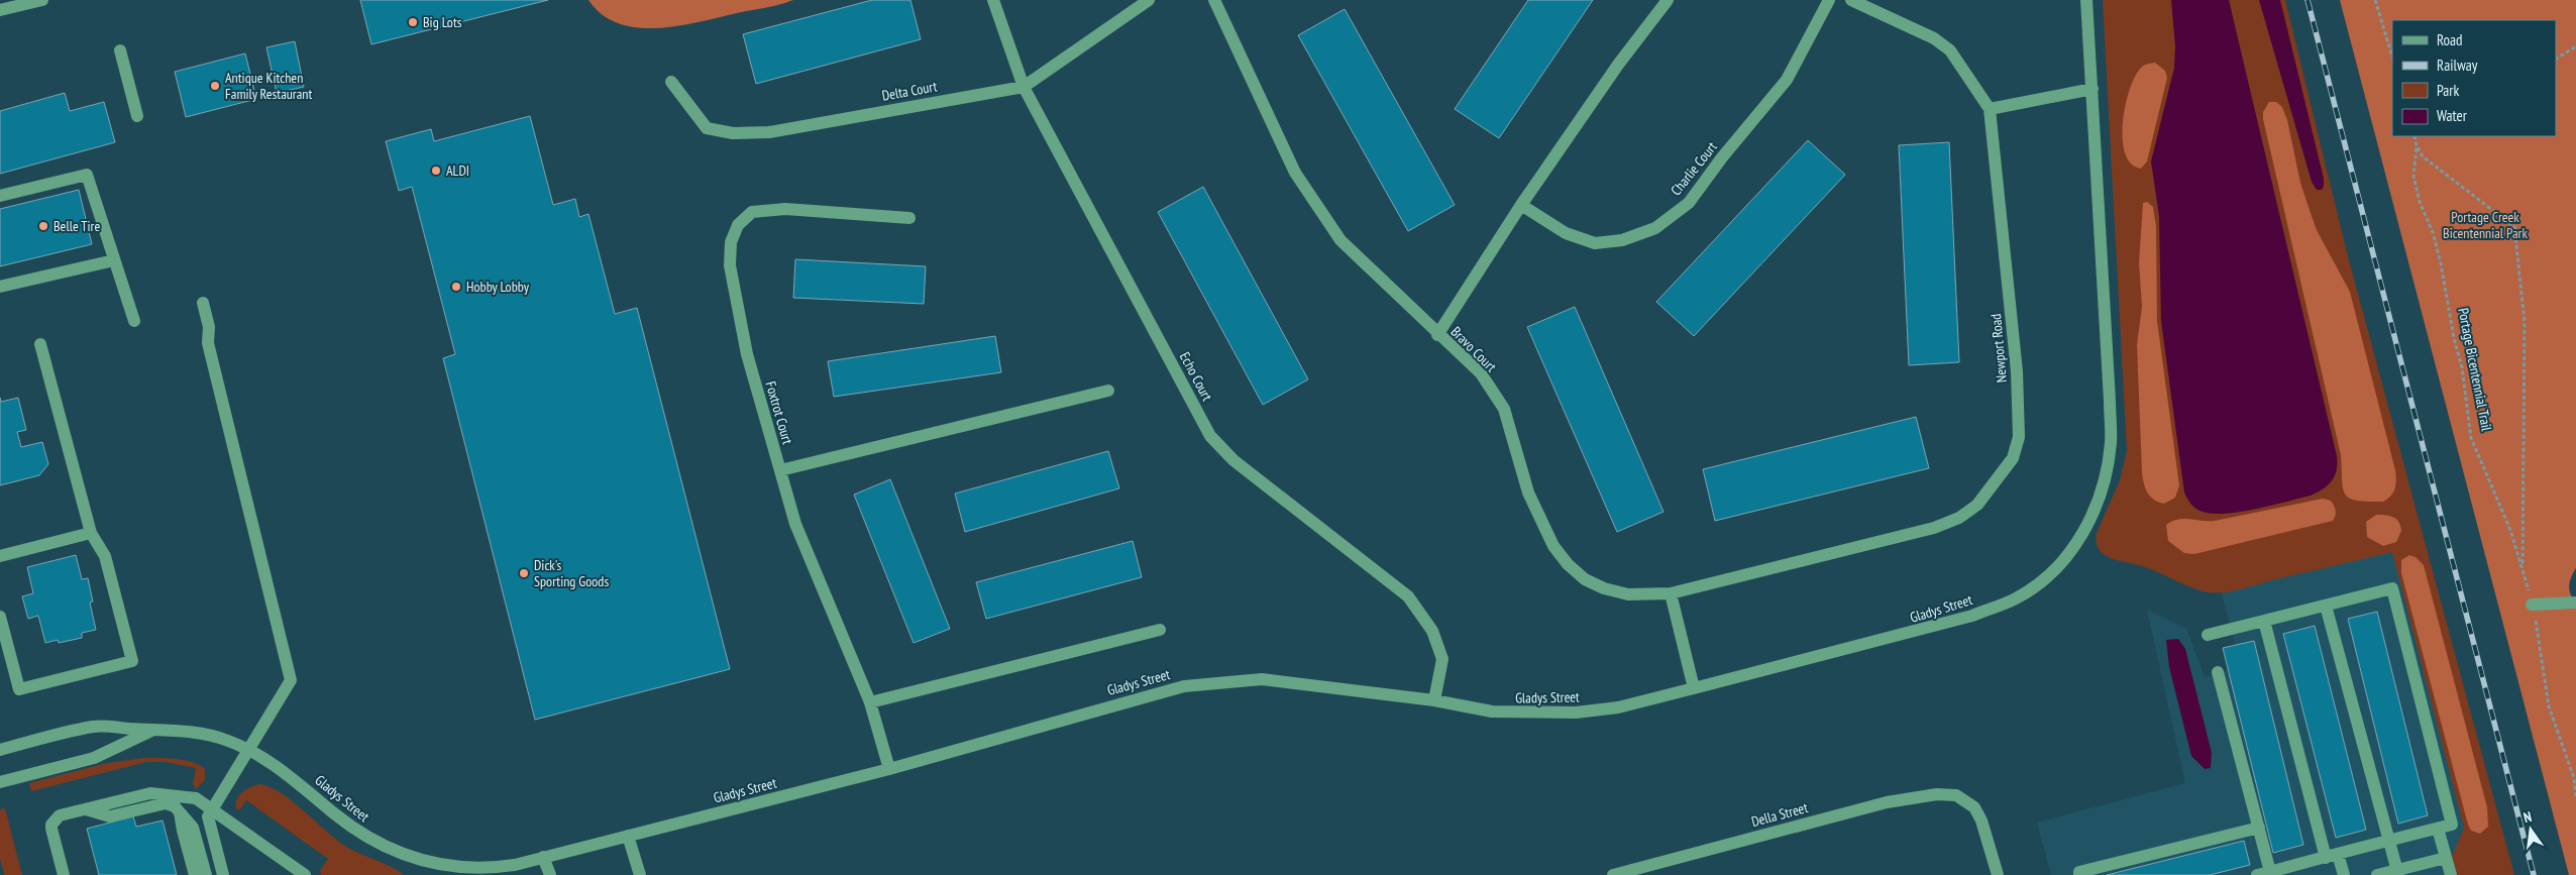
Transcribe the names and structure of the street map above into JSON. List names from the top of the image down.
{
  "streets": {
    "street": [
      "Delta Court",
      "Charlie Court",
      "Newport Road",
      "Bravo Court",
      "Echo Court",
      "Foxtrot Court",
      "Gladys Street",
      "Della Street"
    ],
    "path": ["Portage Bicentennial Trail"]
  },
  "crossings": [
    ["Delta Court", "Echo Court"],
    ["Newport Road", "Bravo Court"],
    ["Echo Court", "Gladys Street"],
    ["Foxtrot Court", "Gladys Street"]
  ],
  "parks": ["Portage Creek Bicentennial Park"],
  "places": [
    "Big Lots",
    "Antique Kitchen Family Restaurant",
    "ALDI",
    "Belle Tire",
    "Hobby Lobby",
    "Dick's Sporting Goods"
  ],
  "legend": [
    "Road",
    "Railway",
    "Park",
    "Water"
  ],
  "north": "top"
}
